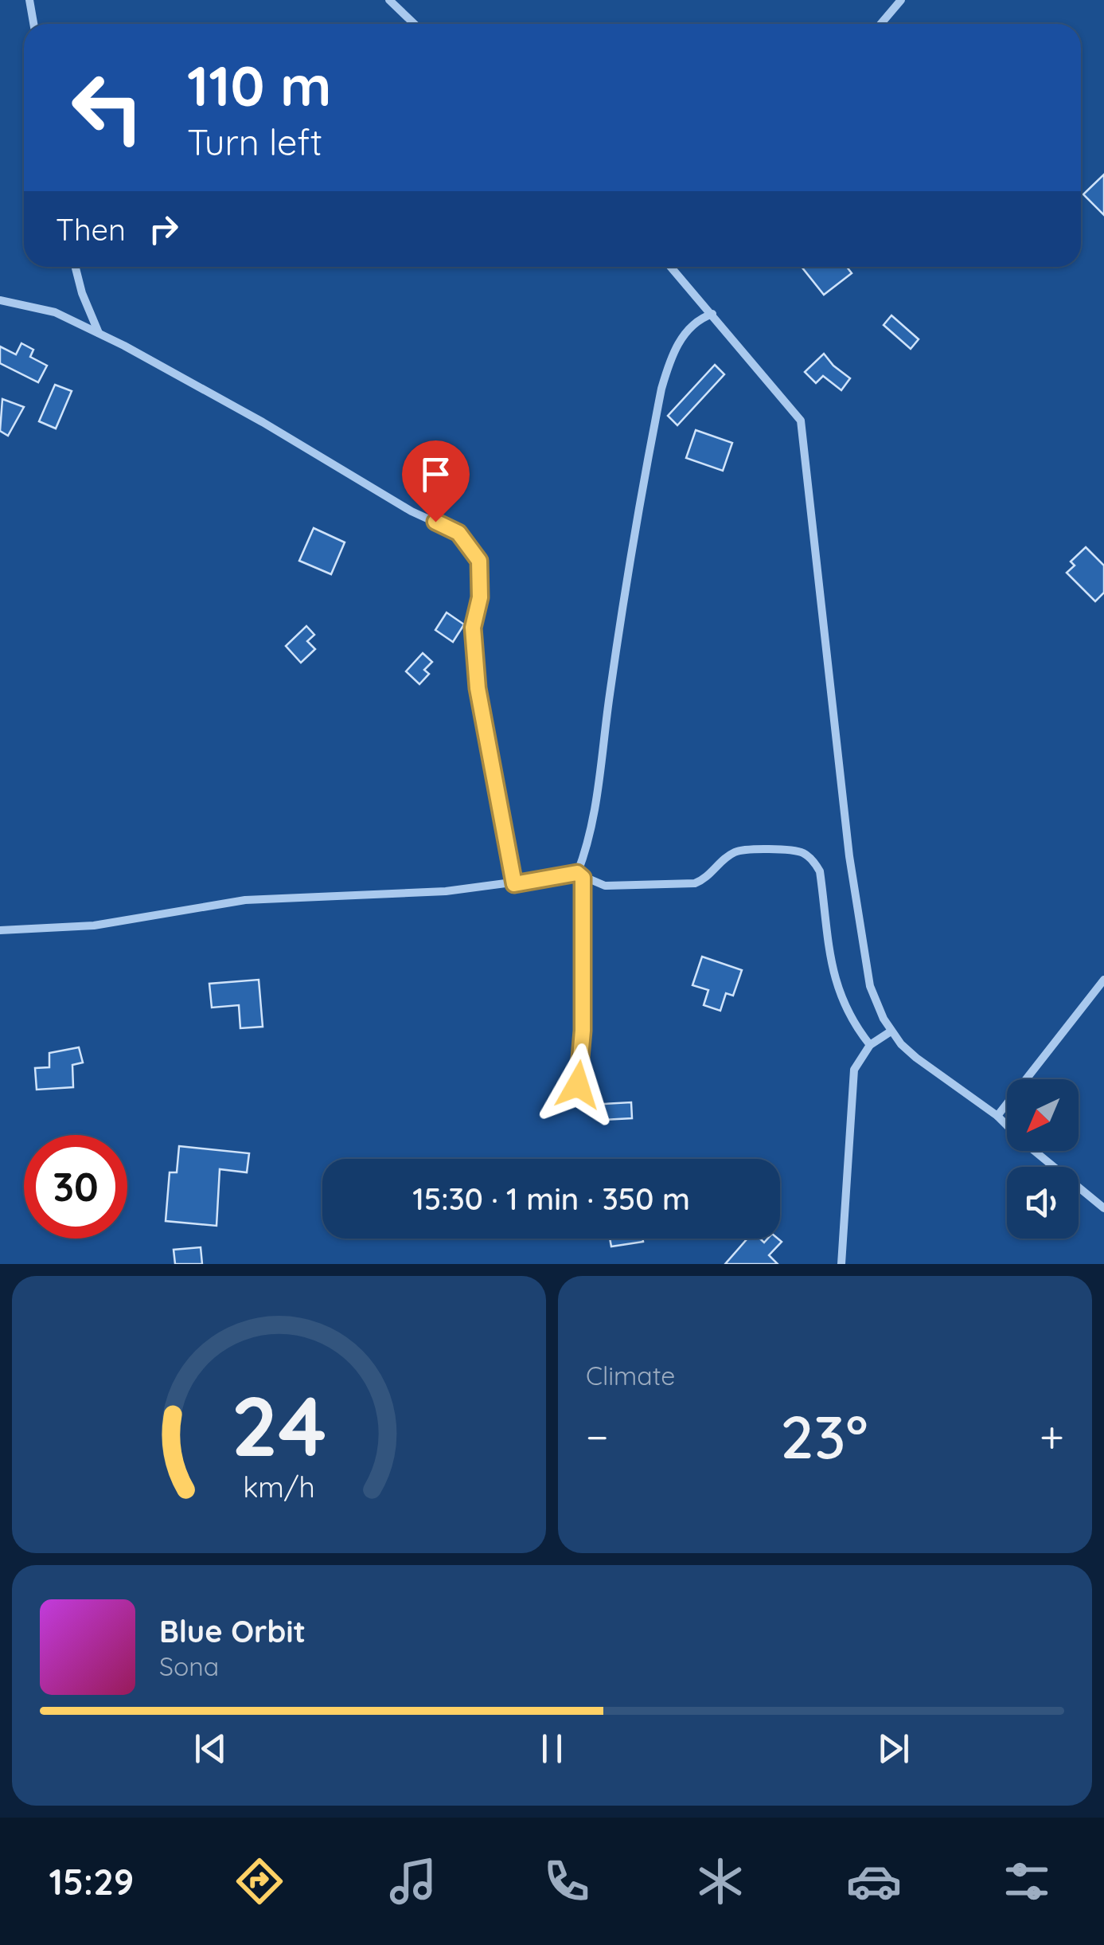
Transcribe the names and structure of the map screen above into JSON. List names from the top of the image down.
{
  "north": "bottom left",
  "page": {
    "turn": ["110 m", "Turn left"],
    "then": "Then",
    "limit": "30",
    "trip": "15:30 · 1 min · 350 m",
    "tile": "Climate",
    "heat": ["−", "23°", "+"],
    "song": ["Blue Orbit", "Sona"],
    "tabs": "15:29",
    "gauge": ["24", "km/h"]
  }
}
